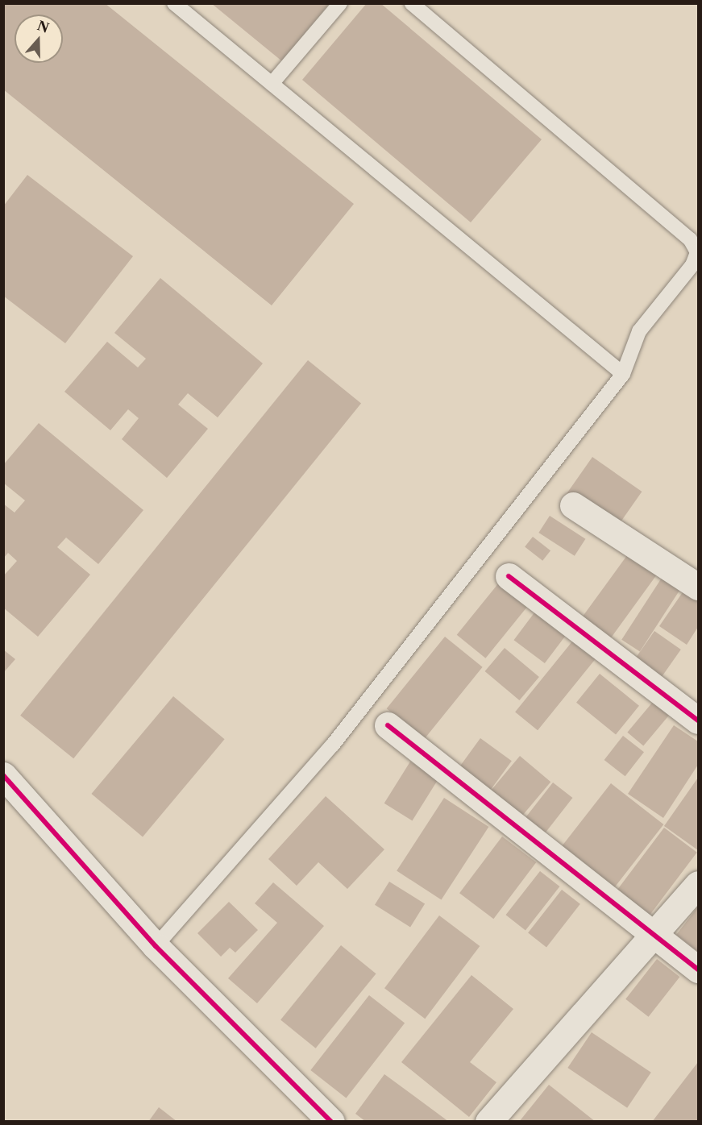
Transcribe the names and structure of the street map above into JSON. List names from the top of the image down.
{
  "north": "top"
}
